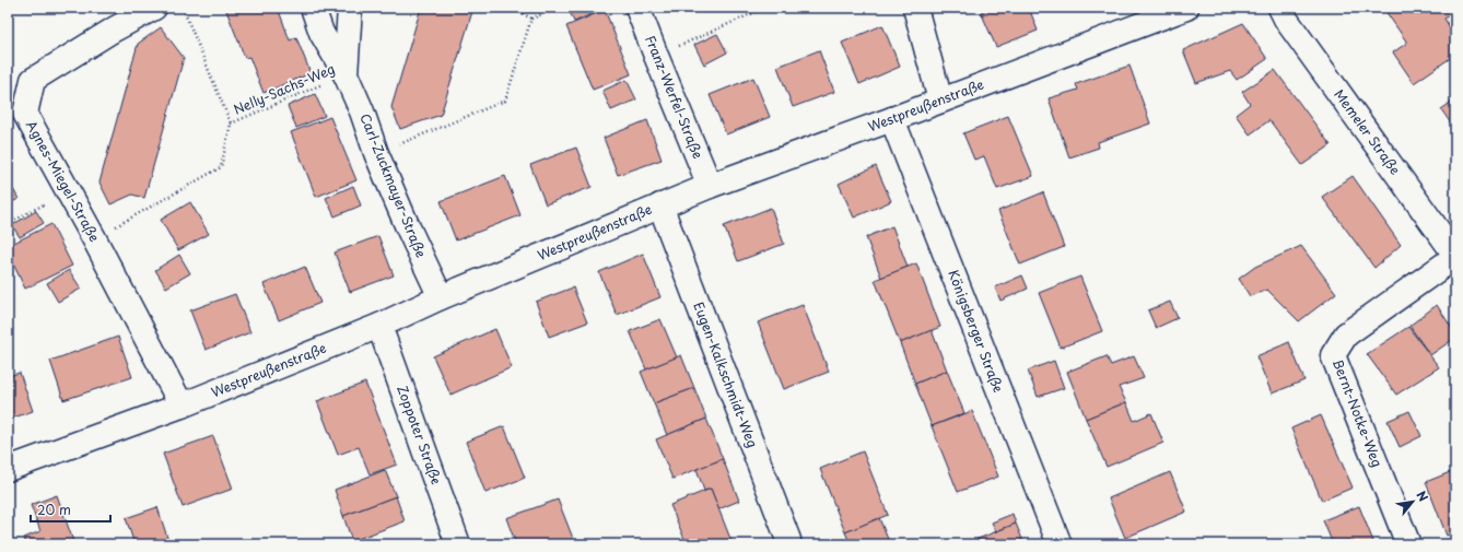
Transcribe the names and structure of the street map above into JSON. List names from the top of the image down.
{
  "streets": {
    "street": [
      "Franz-Werfel-Straße",
      "Westpreußenstraße",
      "Memeler Straße",
      "Agnes-Miegel-Straße",
      "Carl-Zuckmayer-Straße",
      "Königsberger Straße",
      "Eugen-Kalkschmidt-Weg",
      "Bernt-Notke-Weg",
      "Zoppoter Straße"
    ],
    "path": ["Nelly-Sachs-Weg"]
  },
  "crossings": [
    ["Nelly-Sachs-Weg", "Carl-Zuckmayer-Straße"],
    ["Franz-Werfel-Straße", "Westpreußenstraße"],
    ["Westpreußenstraße", "Agnes-Miegel-Straße"],
    ["Westpreußenstraße", "Carl-Zuckmayer-Straße"],
    ["Westpreußenstraße", "Königsberger Straße"],
    ["Westpreußenstraße", "Eugen-Kalkschmidt-Weg"],
    ["Westpreußenstraße", "Zoppoter Straße"],
    ["Memeler Straße", "Bernt-Notke-Weg"]
  ],
  "scale_bar": "20 m",
  "north": "top right"
}
